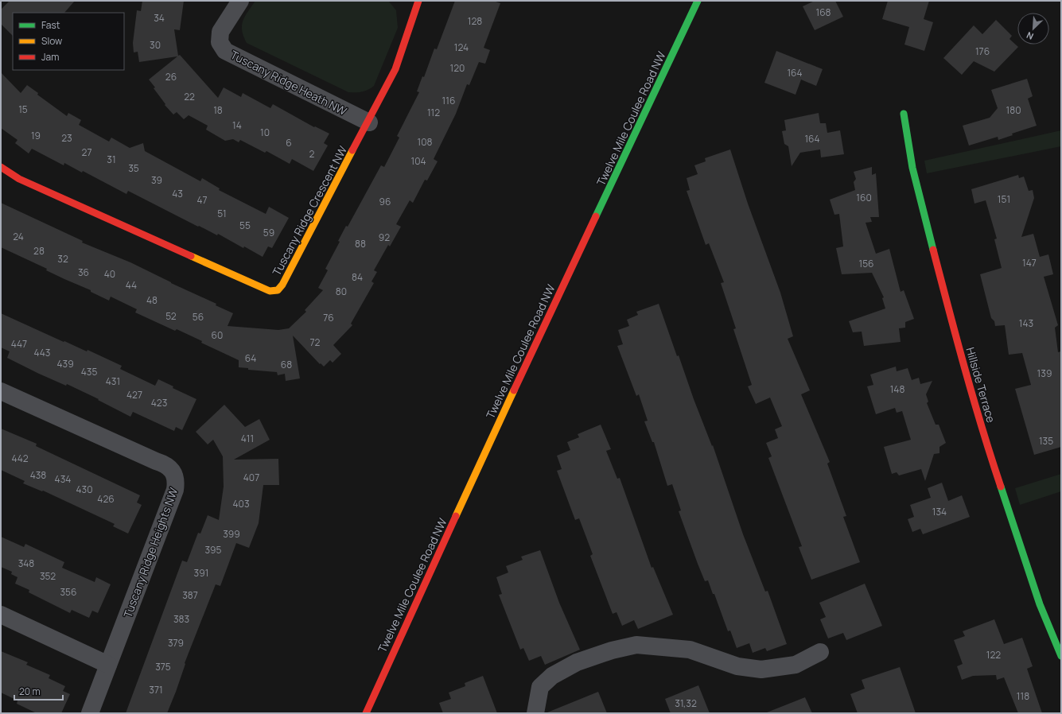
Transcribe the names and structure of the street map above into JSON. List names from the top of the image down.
{
  "streets": {
    "street": [
      "Tuscany Ridge Heath NW",
      "Twelve Mile Coulee Road NW",
      "Tuscany Ridge Crescent NW",
      "Hillside Terrace",
      "Tuscany Ridge Heights NW"
    ]
  },
  "crossings": [
    ["Tuscany Ridge Heath NW", "Tuscany Ridge Crescent NW"]
  ],
  "house_numbers": [
    "168",
    "34",
    "128",
    "30",
    "124",
    "176",
    "120",
    "164",
    "26",
    "22",
    "116",
    "15",
    "18",
    "180",
    "112",
    "14",
    "10",
    "19",
    "23",
    "164",
    "108",
    "6",
    "27",
    "2",
    "31",
    "104",
    "35",
    "39",
    "43",
    "160",
    "151",
    "47",
    "96",
    "51",
    "55",
    "59",
    "24",
    "92",
    "88",
    "28",
    "32",
    "147",
    "156",
    "36",
    "40",
    "84",
    "44",
    "80",
    "48",
    "52",
    "56",
    "76",
    "143",
    "60",
    "72",
    "447",
    "443",
    "64",
    "439",
    "68",
    "435",
    "139",
    "431",
    "148",
    "427",
    "423",
    "411",
    "135",
    "442",
    "438",
    "407",
    "434",
    "430",
    "426",
    "403",
    "134",
    "399",
    "395",
    "348",
    "391",
    "352",
    "356",
    "387",
    "383",
    "379",
    "122",
    "375",
    "371",
    "118",
    "31,32"
  ],
  "legend": ["Fast", "Slow", "Jam"],
  "scale_bar": "20 m",
  "north": "bottom left"
}
